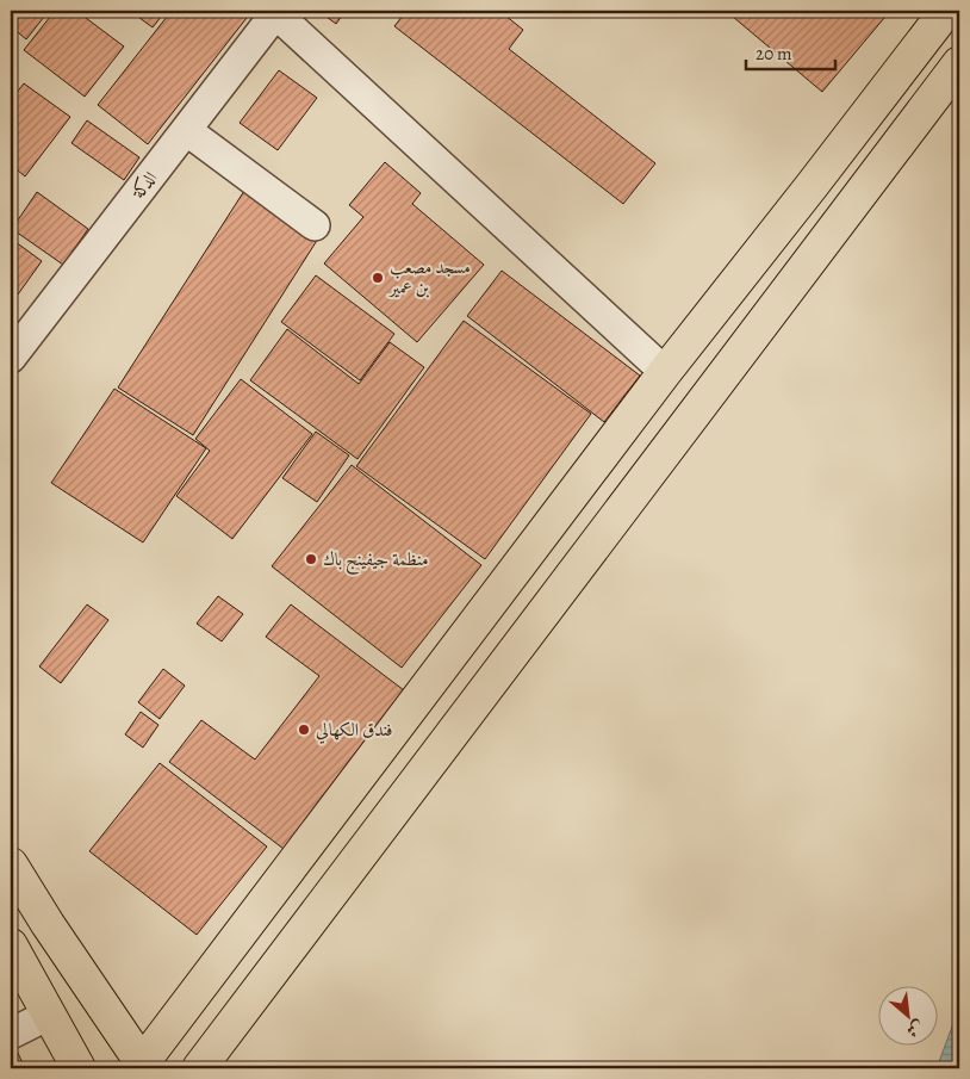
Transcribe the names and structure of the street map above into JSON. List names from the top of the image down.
{
  "streets": {
    "street": ["الدكة"]
  },
  "places": ["مسجد مصعب بن عمير", "منظمة جيفينج باك", "فندق الكهالي"],
  "scale_bar": "20 m",
  "north": "bottom right"
}
